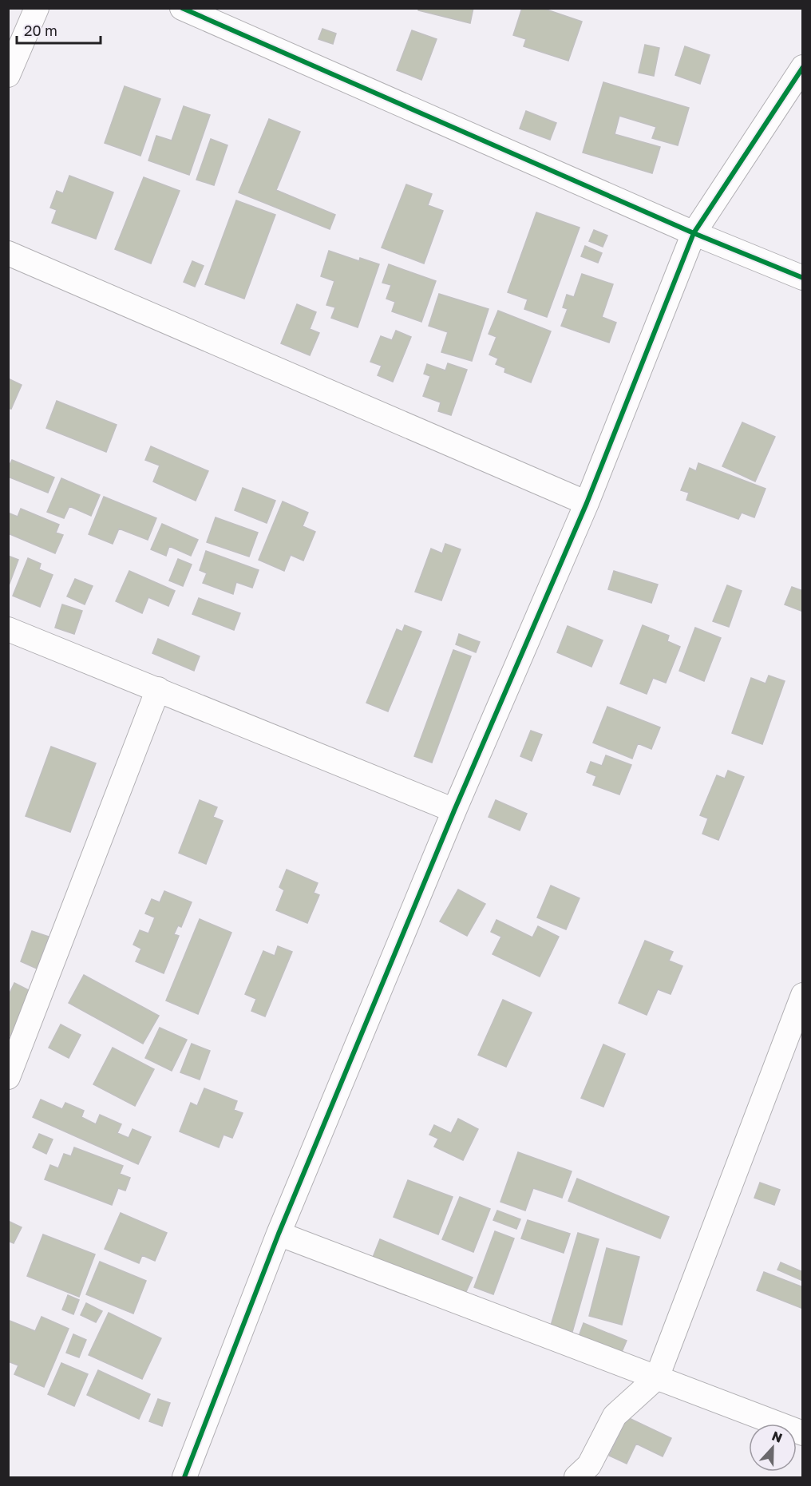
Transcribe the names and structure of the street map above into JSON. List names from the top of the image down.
{
  "scale_bar": "20 m",
  "north": "top"
}
